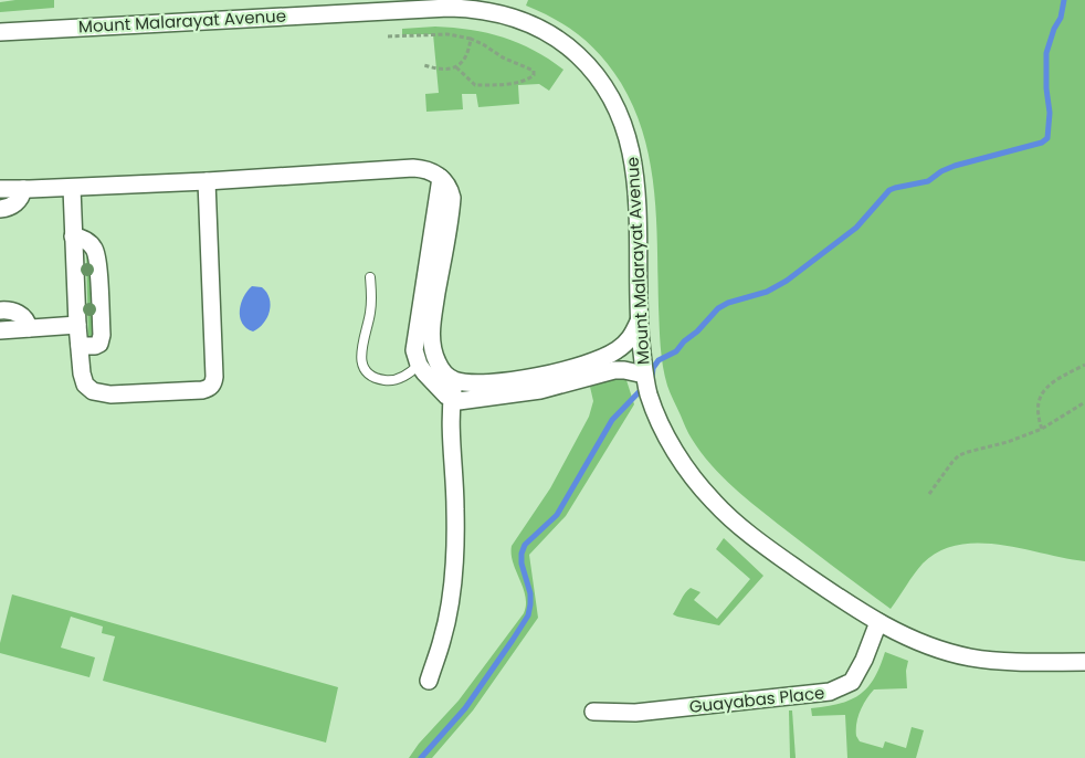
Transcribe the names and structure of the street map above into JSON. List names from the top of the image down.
{
  "streets": {
    "street": ["Mount Malarayat Avenue", "Guayabas Place"]
  },
  "crossings": [
    ["Mount Malarayat Avenue", "Guayabas Place"]
  ]
}
